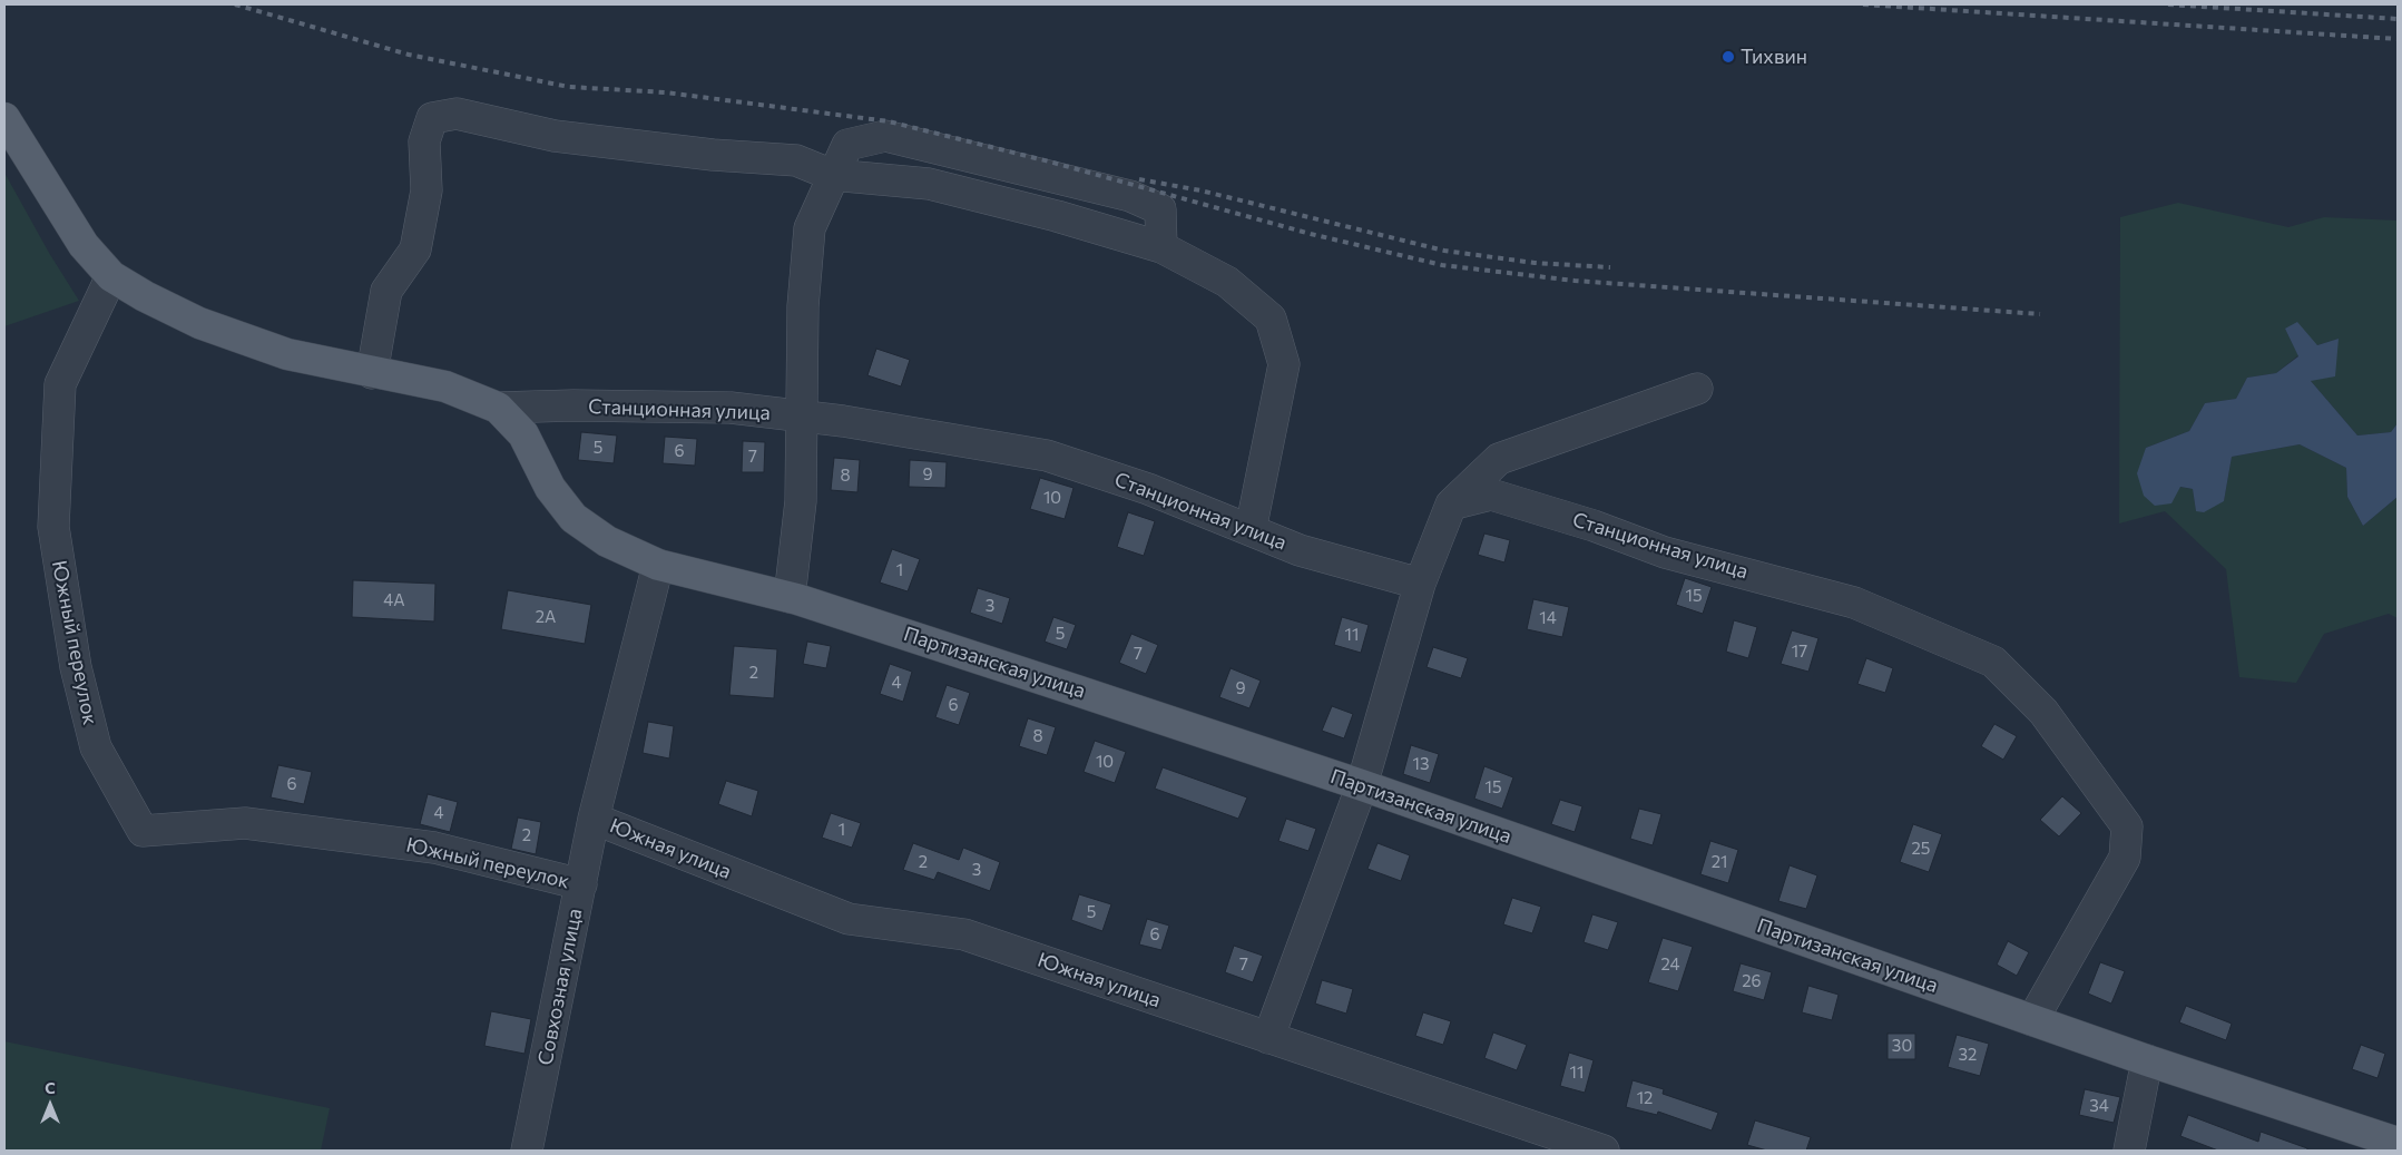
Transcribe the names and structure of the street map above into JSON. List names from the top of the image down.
{
  "streets": {
    "main road": ["Станционная улица", "Партизанская улица"],
    "street": ["Южный переулок", "Южная улица", "Совхозная улица"]
  },
  "crossings": [
    ["Станционная улица", "Южный переулок"],
    ["Станционная улица", "Партизанская улица"],
    ["Южный переулок", "Совхозная улица"],
    ["Партизанская улица", "Совхозная улица"],
    ["Южная улица", "Совхозная улица"]
  ],
  "places": ["Тихвин"],
  "house_numbers": [
    "5",
    "6",
    "7",
    "9",
    "8",
    "10",
    "1",
    "15",
    "4А",
    "3",
    "2А",
    "14",
    "5",
    "11",
    "17",
    "7",
    "2",
    "4",
    "9",
    "6",
    "8",
    "10",
    "13",
    "6",
    "15",
    "4",
    "1",
    "2",
    "25",
    "2",
    "21",
    "3",
    "5",
    "6",
    "7",
    "24",
    "26",
    "30",
    "32",
    "11",
    "12",
    "34"
  ],
  "north": "top"
}
